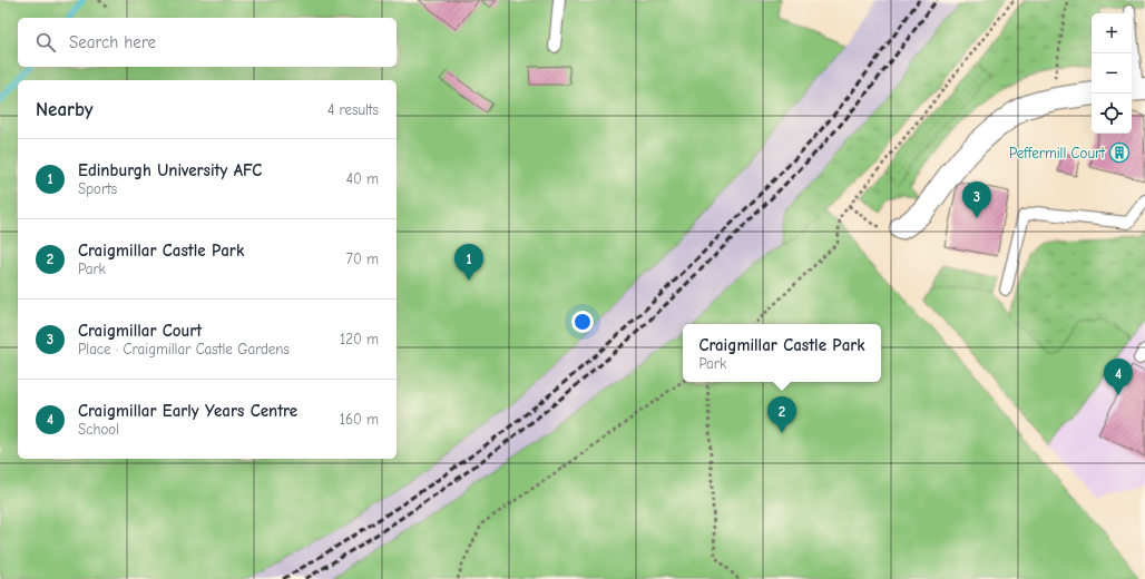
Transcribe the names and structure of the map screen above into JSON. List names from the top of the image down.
{
  "places": {
    "building": ["Peffermill Court"]
  },
  "page": {
    "map_buttons": ["+", "−"],
    "search": "Search here",
    "heading": ["Nearby", "4 results"],
    "list": [
      {
        "mark": "1",
        "name": "Edinburgh University AFC",
        "note": "Sports",
        "value": "40 m"
      },
      {
        "mark": "2",
        "name": "Craigmillar Castle Park",
        "note": "Park",
        "value": "70 m"
      },
      {
        "mark": "3",
        "name": "Craigmillar Court",
        "note": "Place · Craigmillar Castle Gardens",
        "value": "120 m"
      },
      {
        "mark": "4",
        "name": "Craigmillar Early Years Centre",
        "note": "School",
        "value": "160 m"
      }
    ],
    "pins": [
      "3",
      "1",
      "4",
      "2"
    ],
    "popup": ["Craigmillar Castle Park", "Park"]
  }
}
